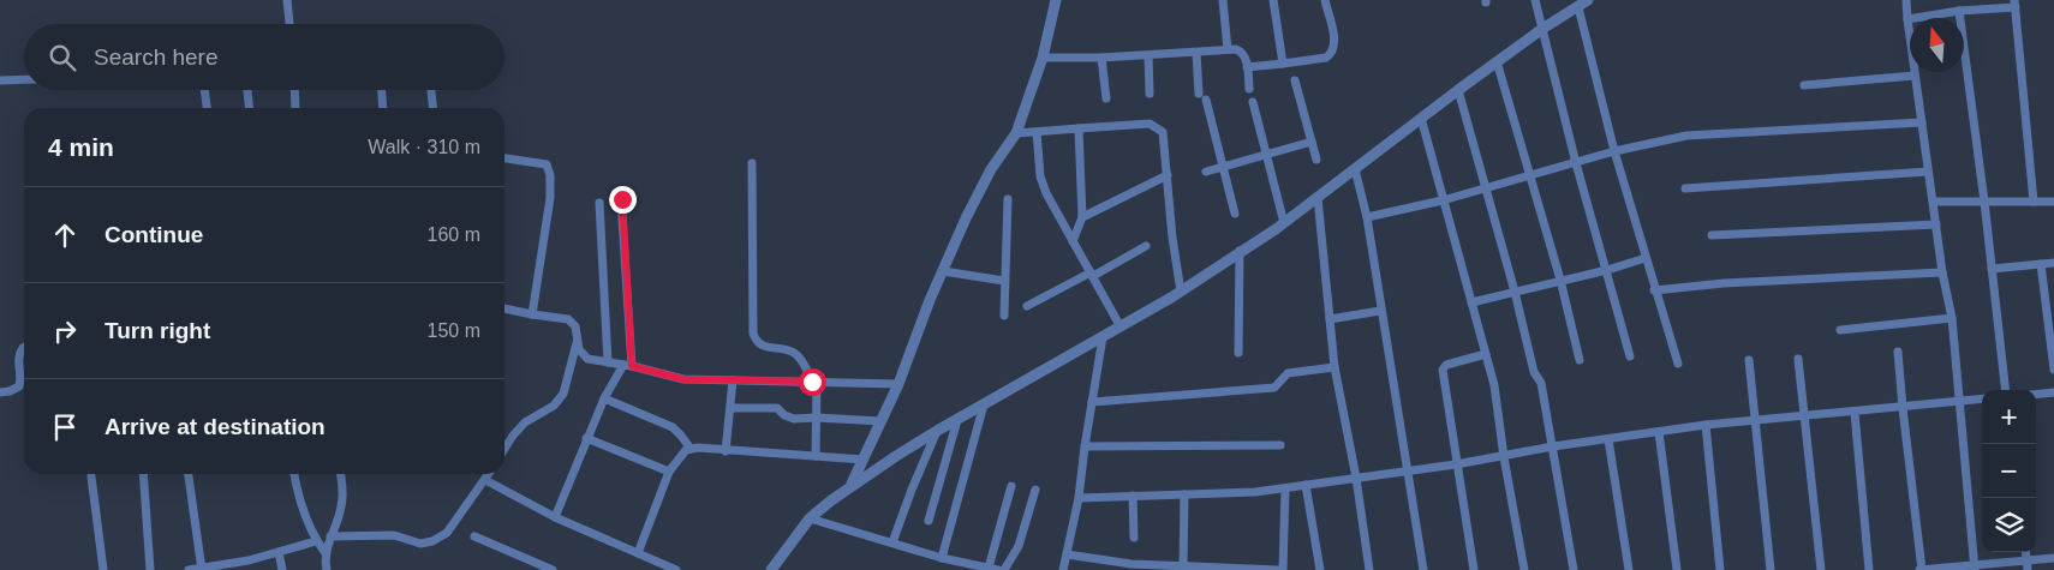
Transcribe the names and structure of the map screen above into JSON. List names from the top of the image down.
{
  "north": "top",
  "page": {
    "search": "Search here",
    "heading": ["4 min", "Walk · 310 m"],
    "list": [
      ["Continue", "160 m"],
      ["Turn right", "150 m"],
      "Arrive at destination"
    ],
    "map_buttons": ["+", "−"]
  }
}
